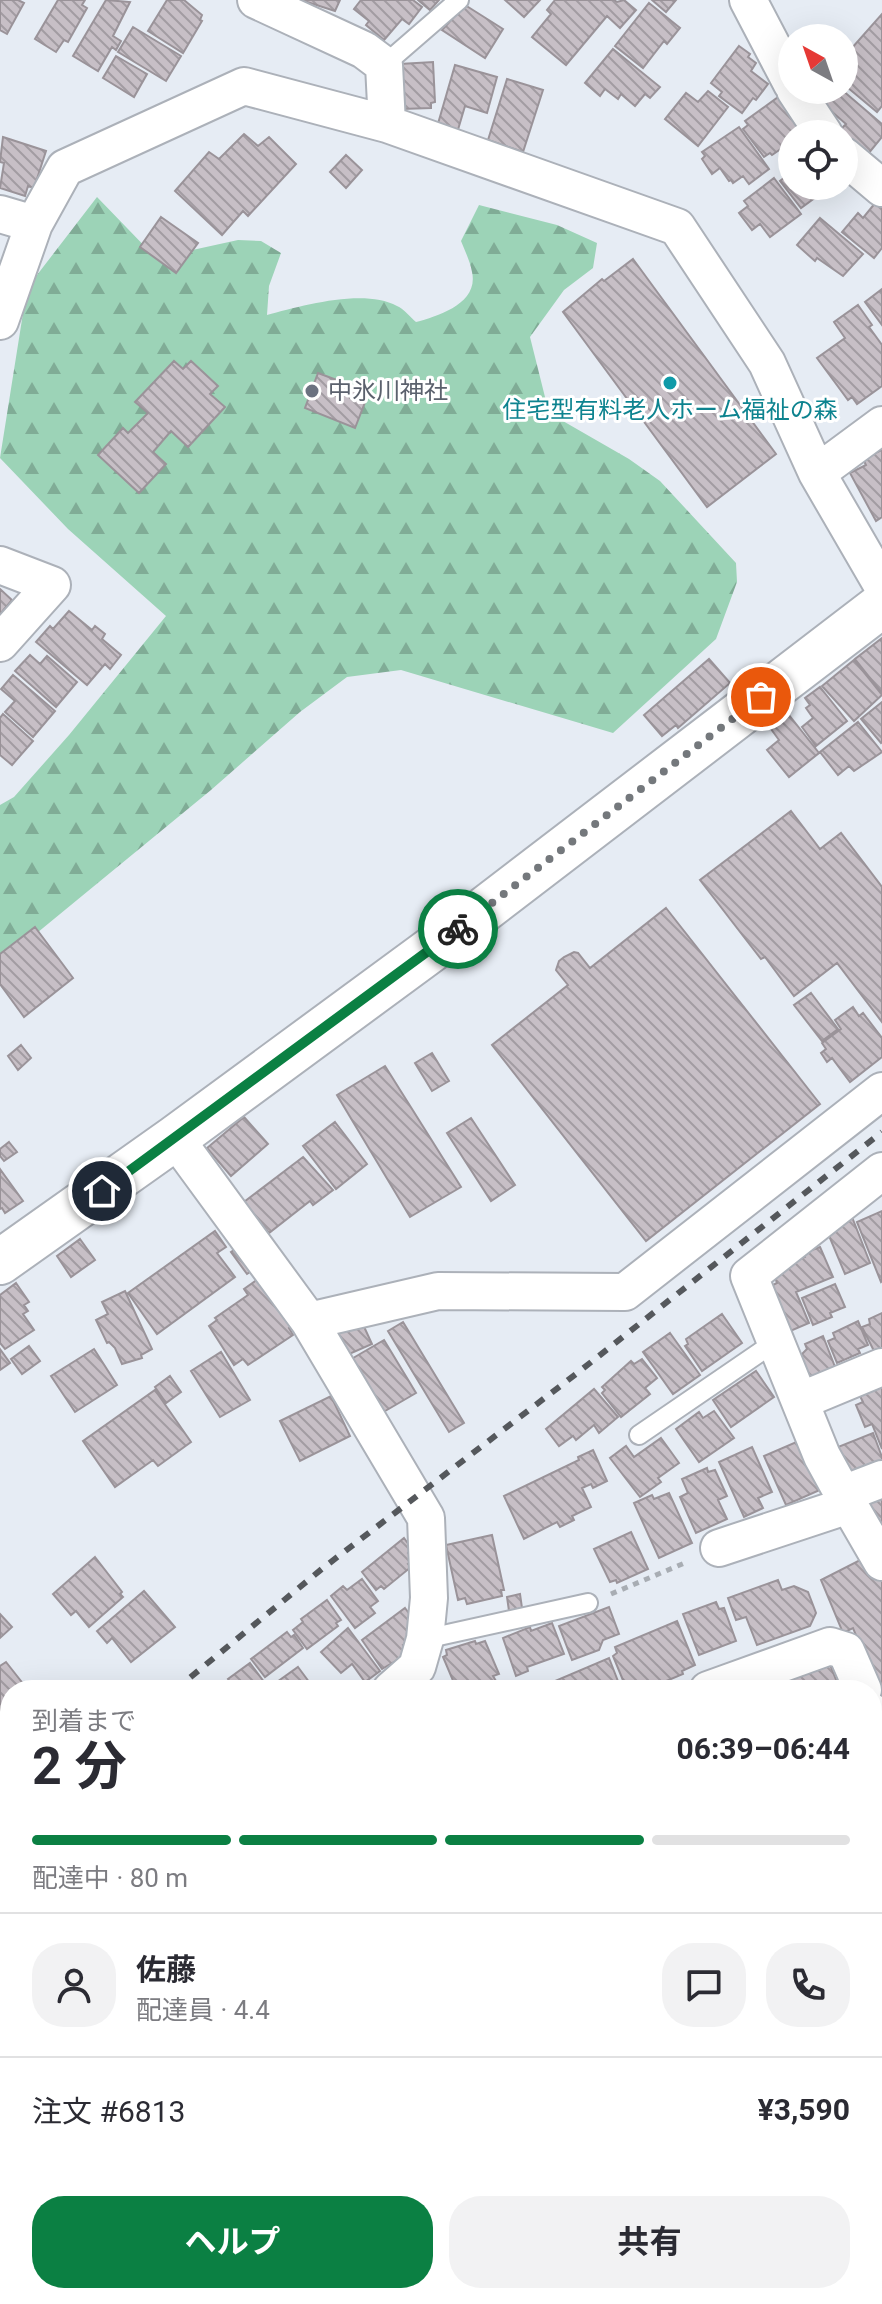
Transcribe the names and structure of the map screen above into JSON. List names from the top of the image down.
{
  "places": ["住宅型有料老人ホーム福祉の森", "中氷川神社"],
  "north": "top left",
  "page": {
    "heading": ["2 分", "到着まで", "06:39–06:44"],
    "panel": [
      "佐藤",
      "配達員 · 4.4",
      "注文 #6813",
      "¥3,590"
    ],
    "bar": "配達中 · 80 m",
    "buttons": ["ヘルプ", "共有"]
  }
}
